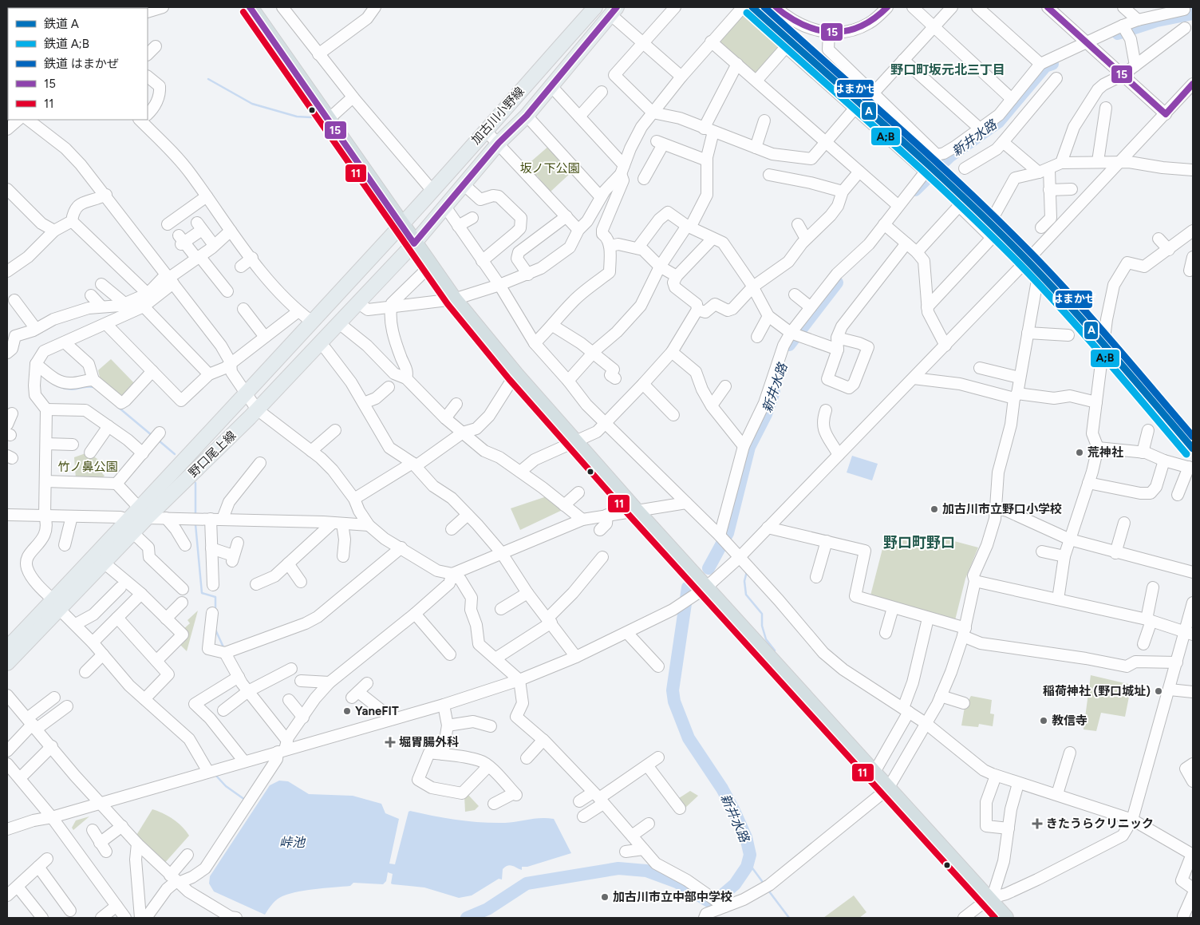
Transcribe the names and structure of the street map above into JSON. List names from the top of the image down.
{
  "streets": {
    "main road": ["加古川小野線", "野口尾上線"]
  },
  "crossings": [
    ["加古川小野線", "野口尾上線"]
  ],
  "districts": ["野口町坂元北三丁目", "野口町野口"],
  "water": ["新井水路", "峠池"],
  "parks": ["坂ノ下公園", "竹ノ鼻公園"],
  "places": {
    "other": [
      "荒神社",
      "加古川市立野口小学校",
      "稲荷神社 (野口城址)",
      "YaneFIT",
      "教信寺",
      "加古川市立中部中学校"
    ],
    "health": ["堀胃腸外科", "きたうらクリニック"]
  },
  "lines": [
    "rail line A",
    "rail line はまかぜ",
    "transit line 15",
    "transit line 11",
    "rail line A;B"
  ],
  "legend": [
    "鉄道 A",
    "鉄道 A;B",
    "鉄道 はまかぜ",
    "15",
    "11"
  ]
}
